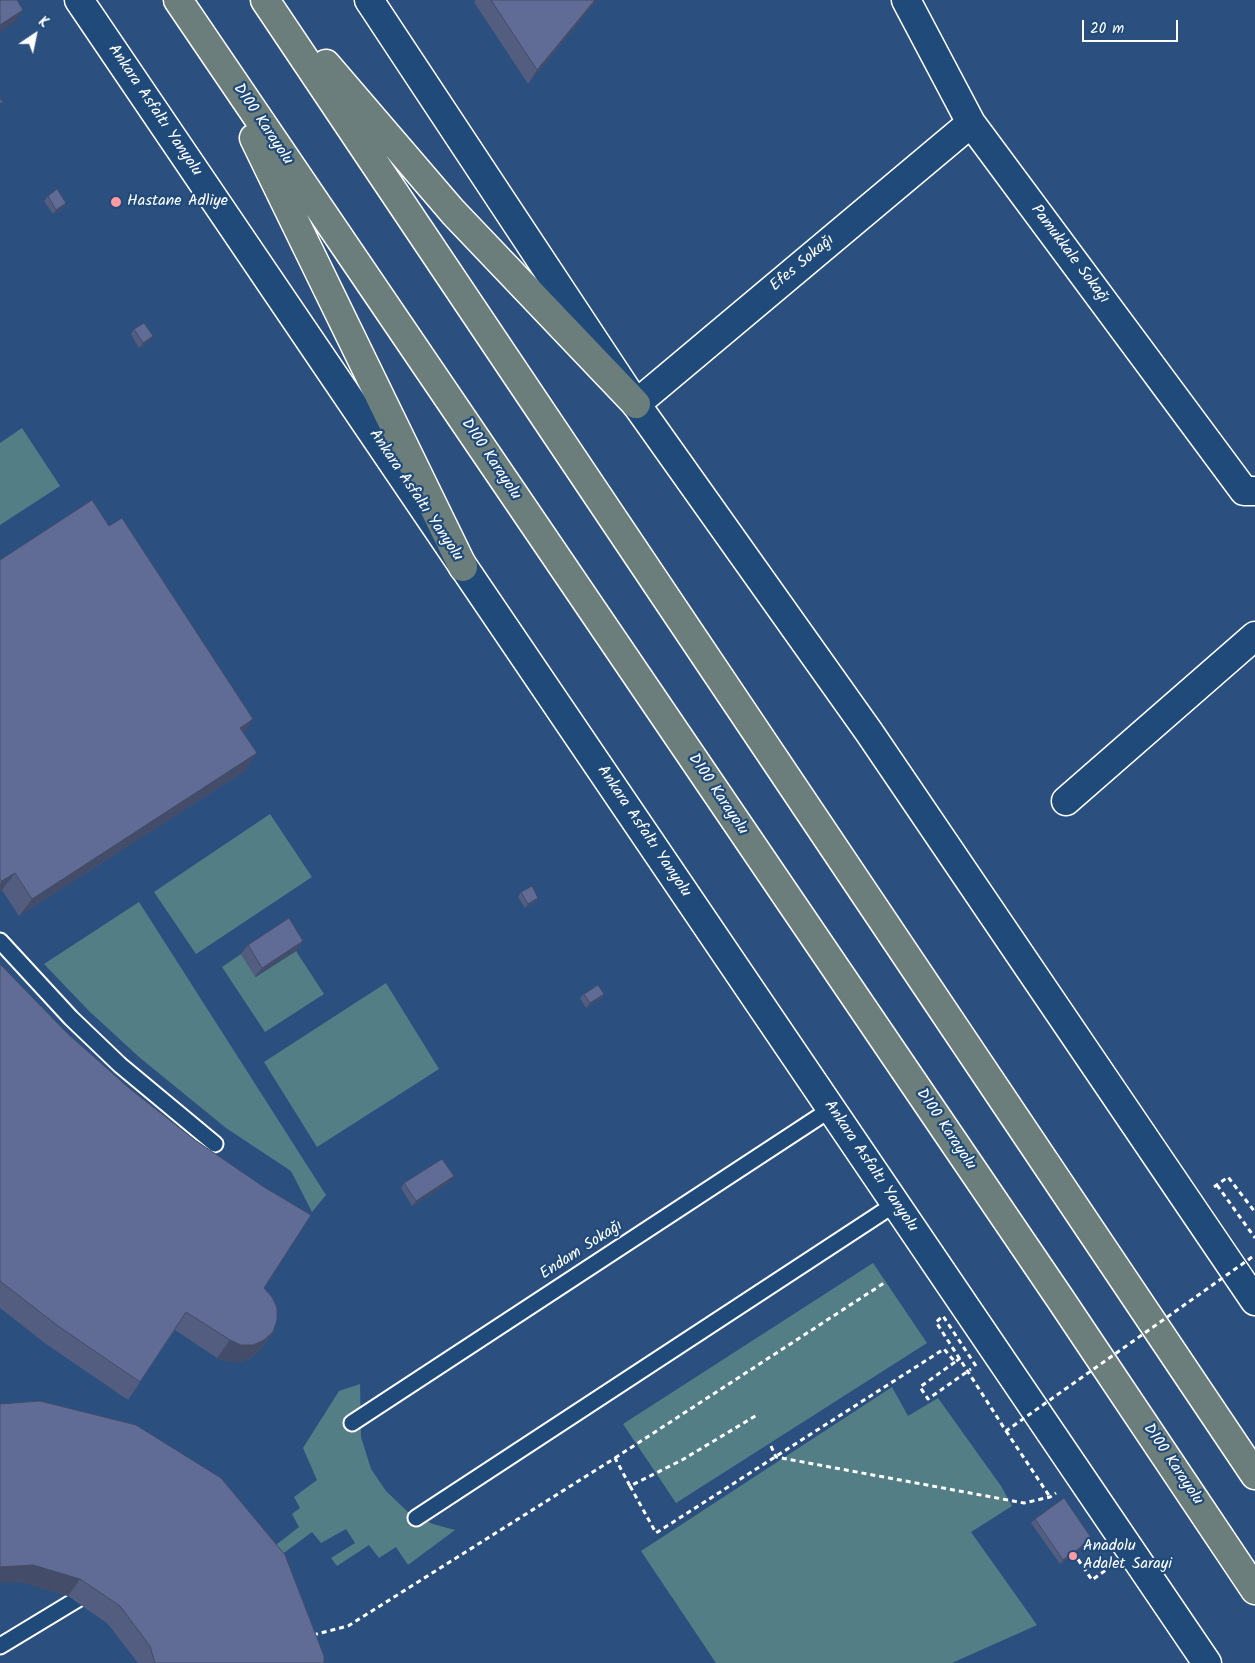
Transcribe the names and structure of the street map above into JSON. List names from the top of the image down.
{
  "streets": {
    "highway": ["D100 Karayolu"],
    "main road": ["Ankara Asfaltı Yanyolu", "Pamukkale Sokağı", "Efes Sokağı"],
    "lane": ["Endam Sokağı"]
  },
  "crossings": [
    ["Ankara Asfaltı Yanyolu", "Endam Sokağı"],
    ["Pamukkale Sokağı", "Efes Sokağı"]
  ],
  "places": ["Hastane Adliye", "Anadolu Adalet Sarayi"],
  "scale_bar": "20 m",
  "north": "top right"
}
